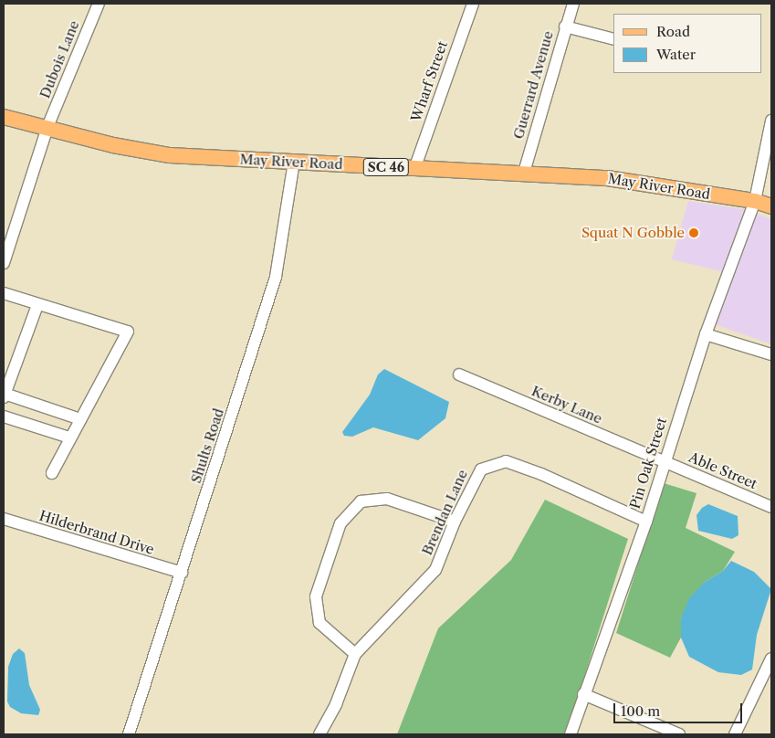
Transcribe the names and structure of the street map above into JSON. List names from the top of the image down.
{
  "streets": {
    "main road": ["May River Road", "SC 46"],
    "street": [
      "Dubois Lane",
      "Wharf Street",
      "Guerrard Avenue",
      "Kerby Lane",
      "Shults Road",
      "Pin Oak Street",
      "Able Street",
      "Brendan Lane",
      "Hilderbrand Drive"
    ]
  },
  "crossings": [
    ["Dubois Lane", "May River Road"],
    ["Wharf Street", "May River Road"],
    ["Guerrard Avenue", "May River Road"],
    ["May River Road", "Shults Road"],
    ["May River Road", "Pin Oak Street"],
    ["Kerby Lane", "Pin Oak Street"],
    ["Kerby Lane", "Able Street"],
    ["Shults Road", "Hilderbrand Drive"],
    ["Pin Oak Street", "Able Street"],
    ["Pin Oak Street", "Brendan Lane"]
  ],
  "places": ["Squat N Gobble"],
  "legend": ["Road", "Water"],
  "scale_bar": "100 m"
}
